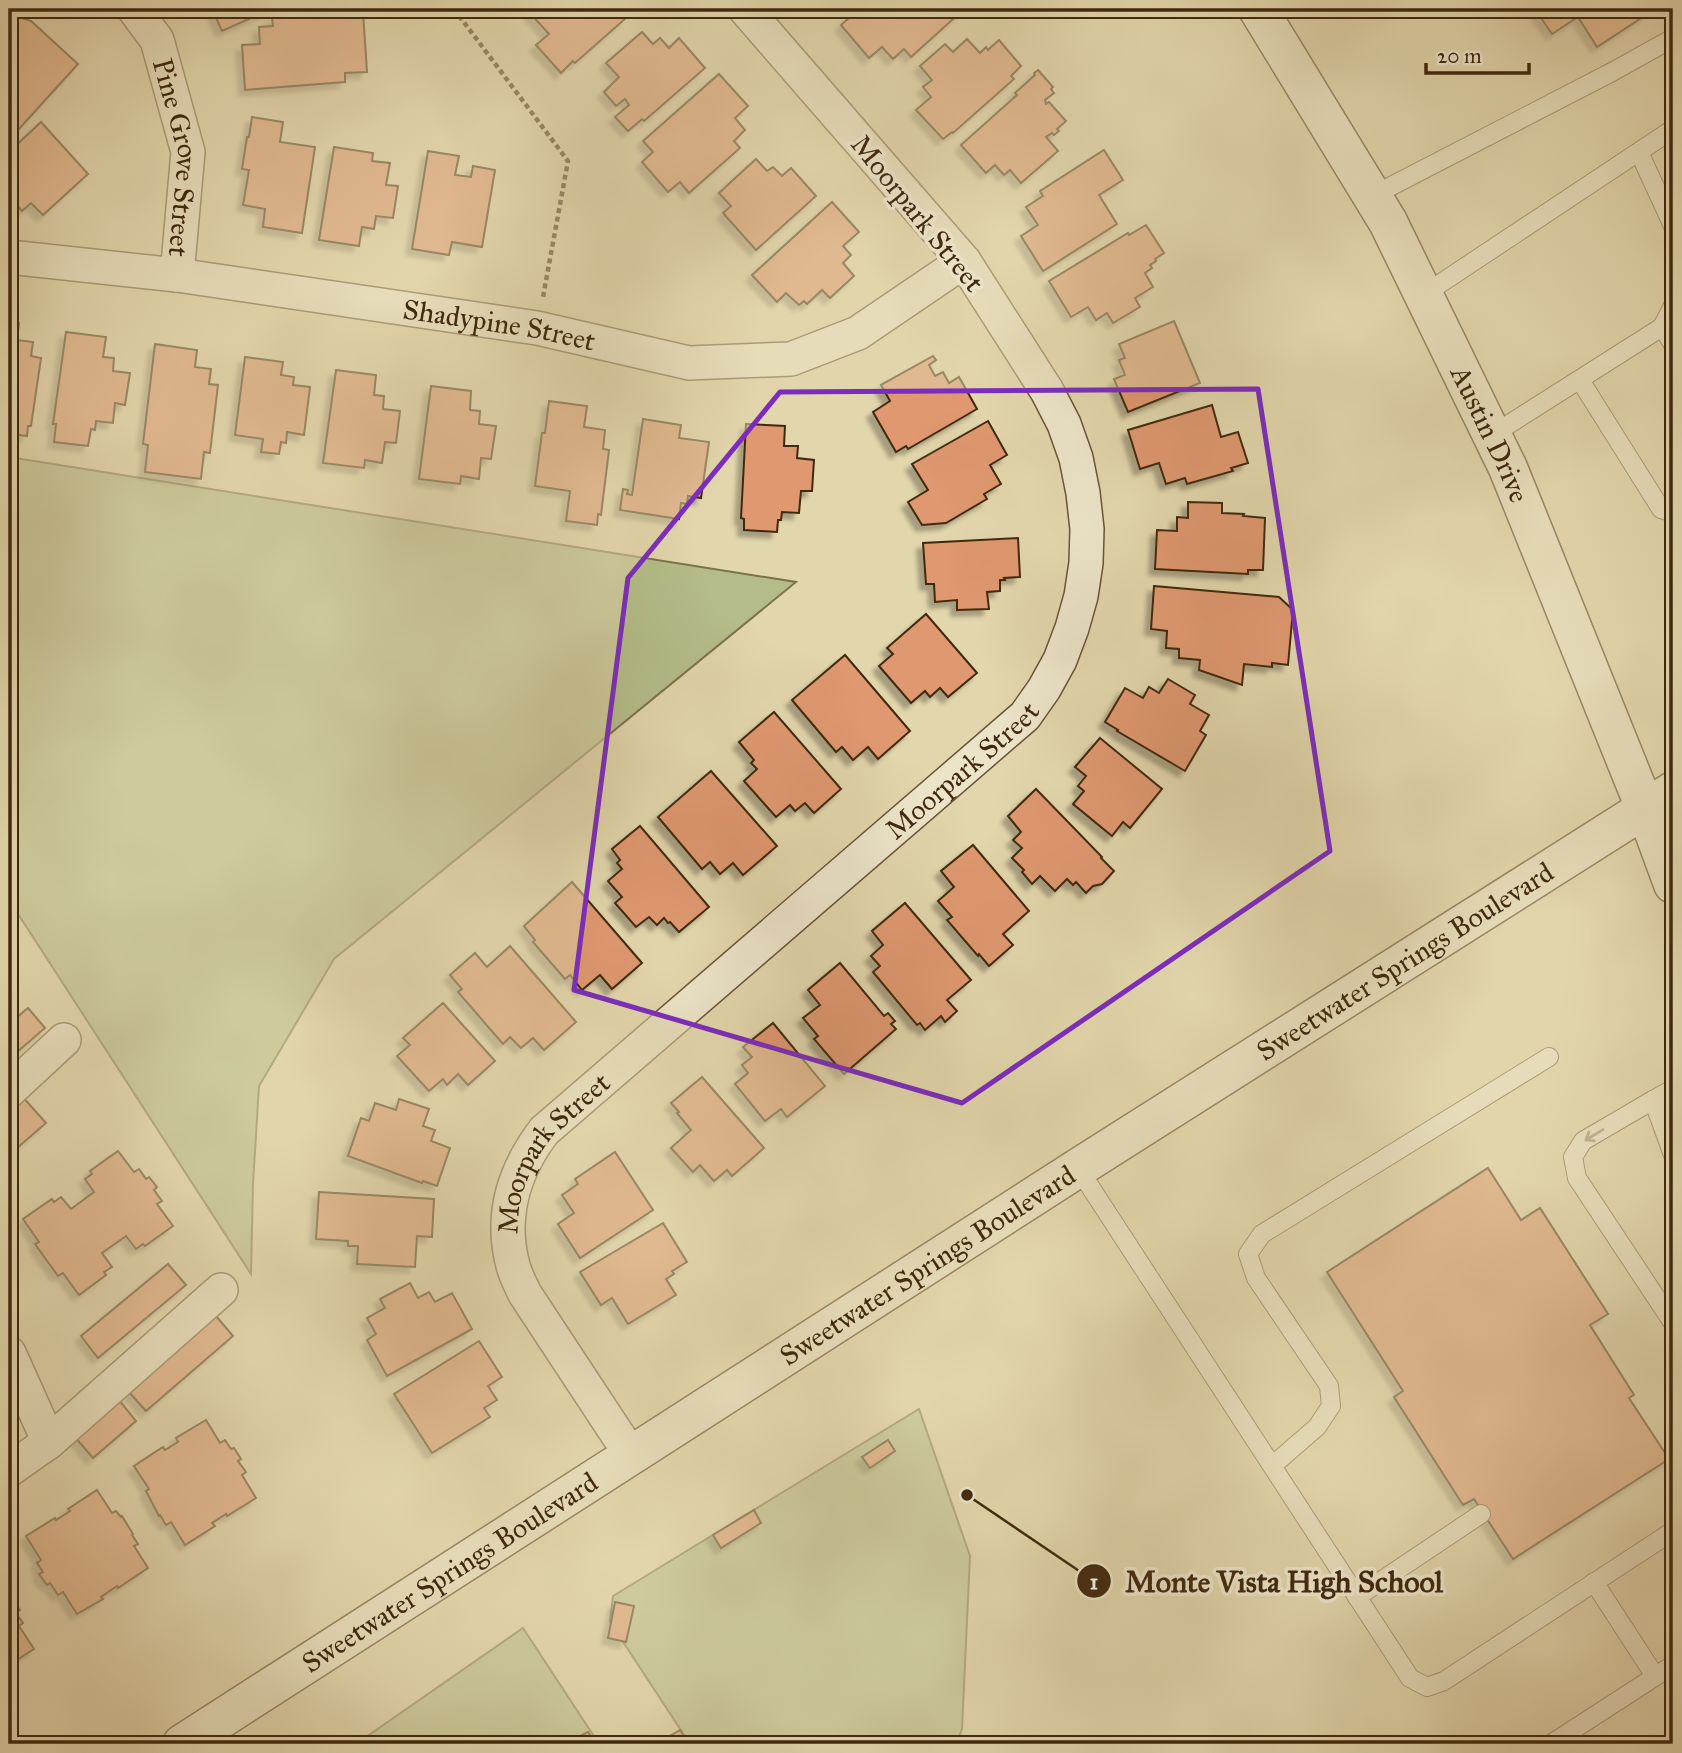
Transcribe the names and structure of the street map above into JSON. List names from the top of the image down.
{
  "streets": {
    "main road": ["Austin Drive", "Sweetwater Springs Boulevard"],
    "street": ["Pine Grove Street", "Moorpark Street", "Shadypine Street"]
  },
  "crossings": [
    ["Pine Grove Street", "Shadypine Street"],
    ["Moorpark Street", "Shadypine Street"],
    ["Moorpark Street", "Sweetwater Springs Boulevard"],
    ["Austin Drive", "Sweetwater Springs Boulevard"]
  ],
  "places": ["Monte Vista High School"],
  "scale_bar": "20 m"
}
